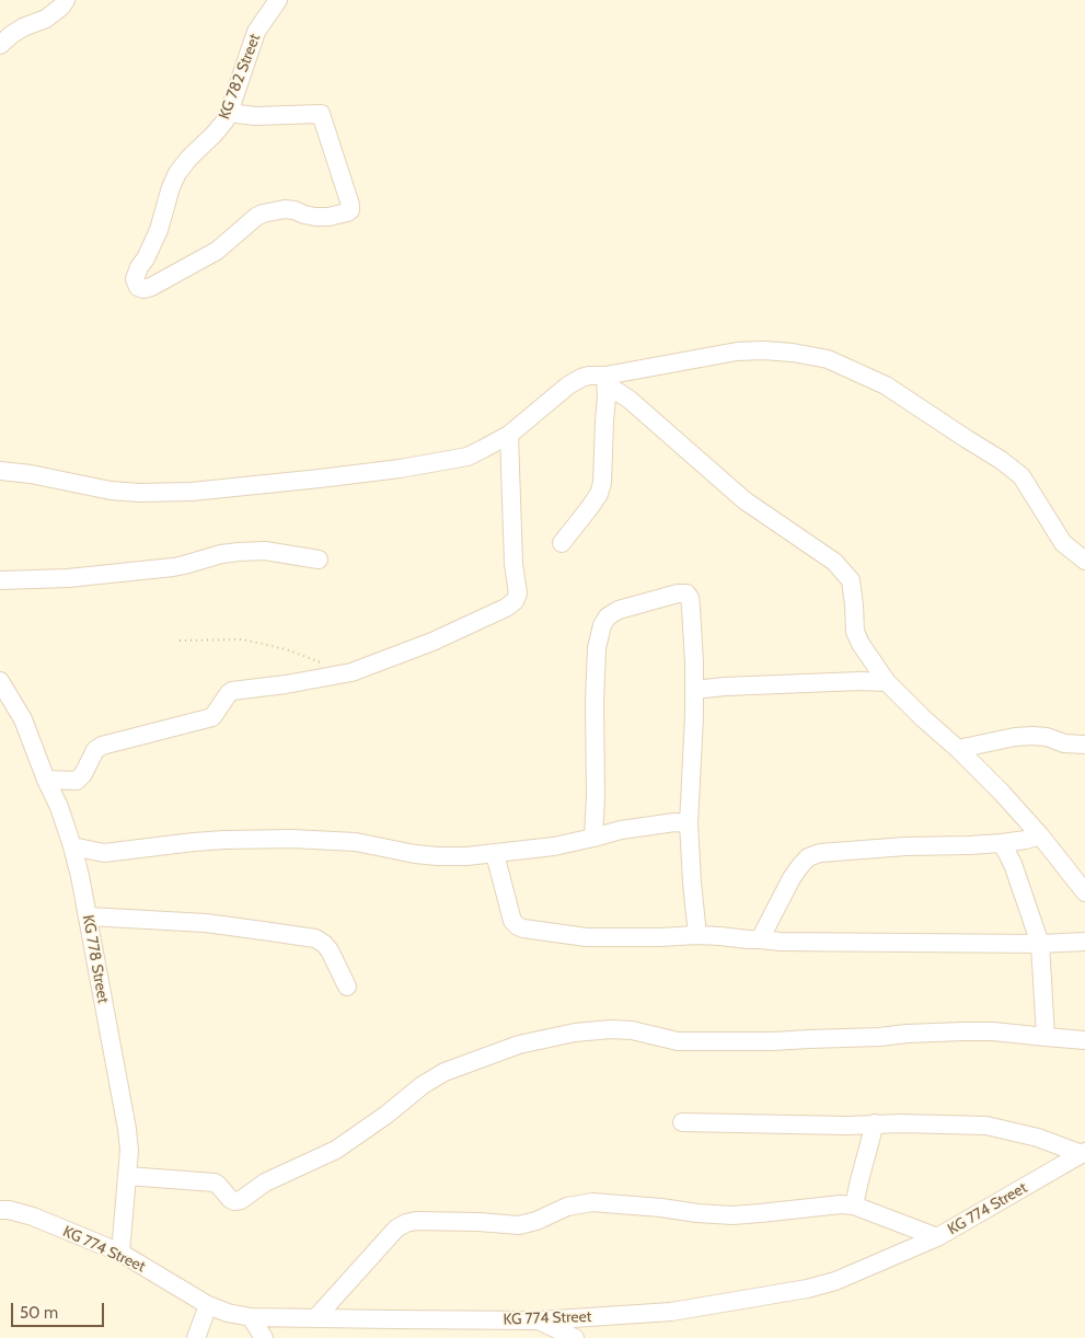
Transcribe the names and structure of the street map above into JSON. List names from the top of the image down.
{
  "streets": {
    "street": ["KG 782 Street", "KG 778 Street", "KG 774 Street"]
  },
  "crossings": [
    ["KG 778 Street", "KG 774 Street"]
  ],
  "scale_bar": "50 m"
}
